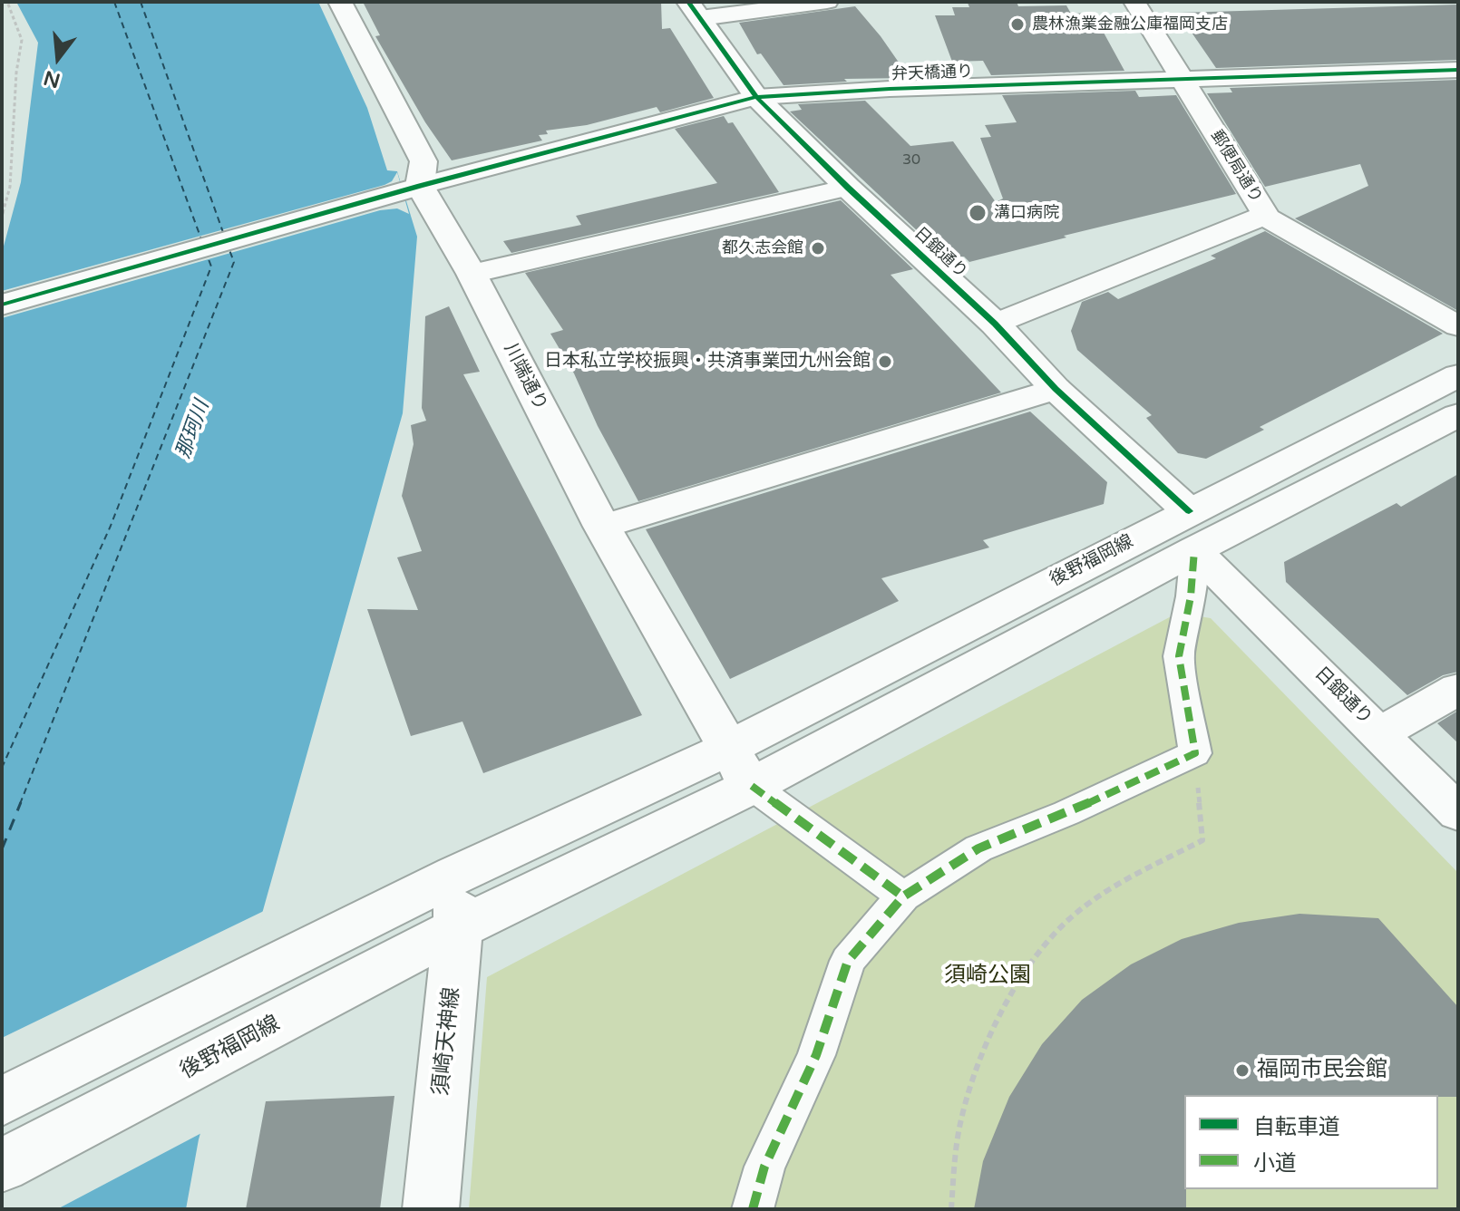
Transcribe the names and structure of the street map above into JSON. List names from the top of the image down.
{
  "streets": {
    "main road": [
      "日銀通り",
      "川端通り",
      "後野福岡線",
      "須崎天神線"
    ],
    "street": ["弁天橋通り", "郵便局通り"]
  },
  "crossings": [
    ["弁天橋通り", "郵便局通り"],
    ["弁天橋通り", "日銀通り"],
    ["弁天橋通り", "川端通り"],
    ["日銀通り", "後野福岡線"],
    ["川端通り", "後野福岡線"],
    ["後野福岡線", "須崎天神線"]
  ],
  "water": ["那珂川"],
  "parks": ["須崎公園"],
  "places": [
    "農林漁業金融公庫福岡支店",
    "溝口病院",
    "都久志会館",
    "日本私立学校振興・共済事業団九州会館",
    "福岡市民会館"
  ],
  "house_numbers": ["30"],
  "legend": ["自転車道", "小道"],
  "north": "bottom"
}
